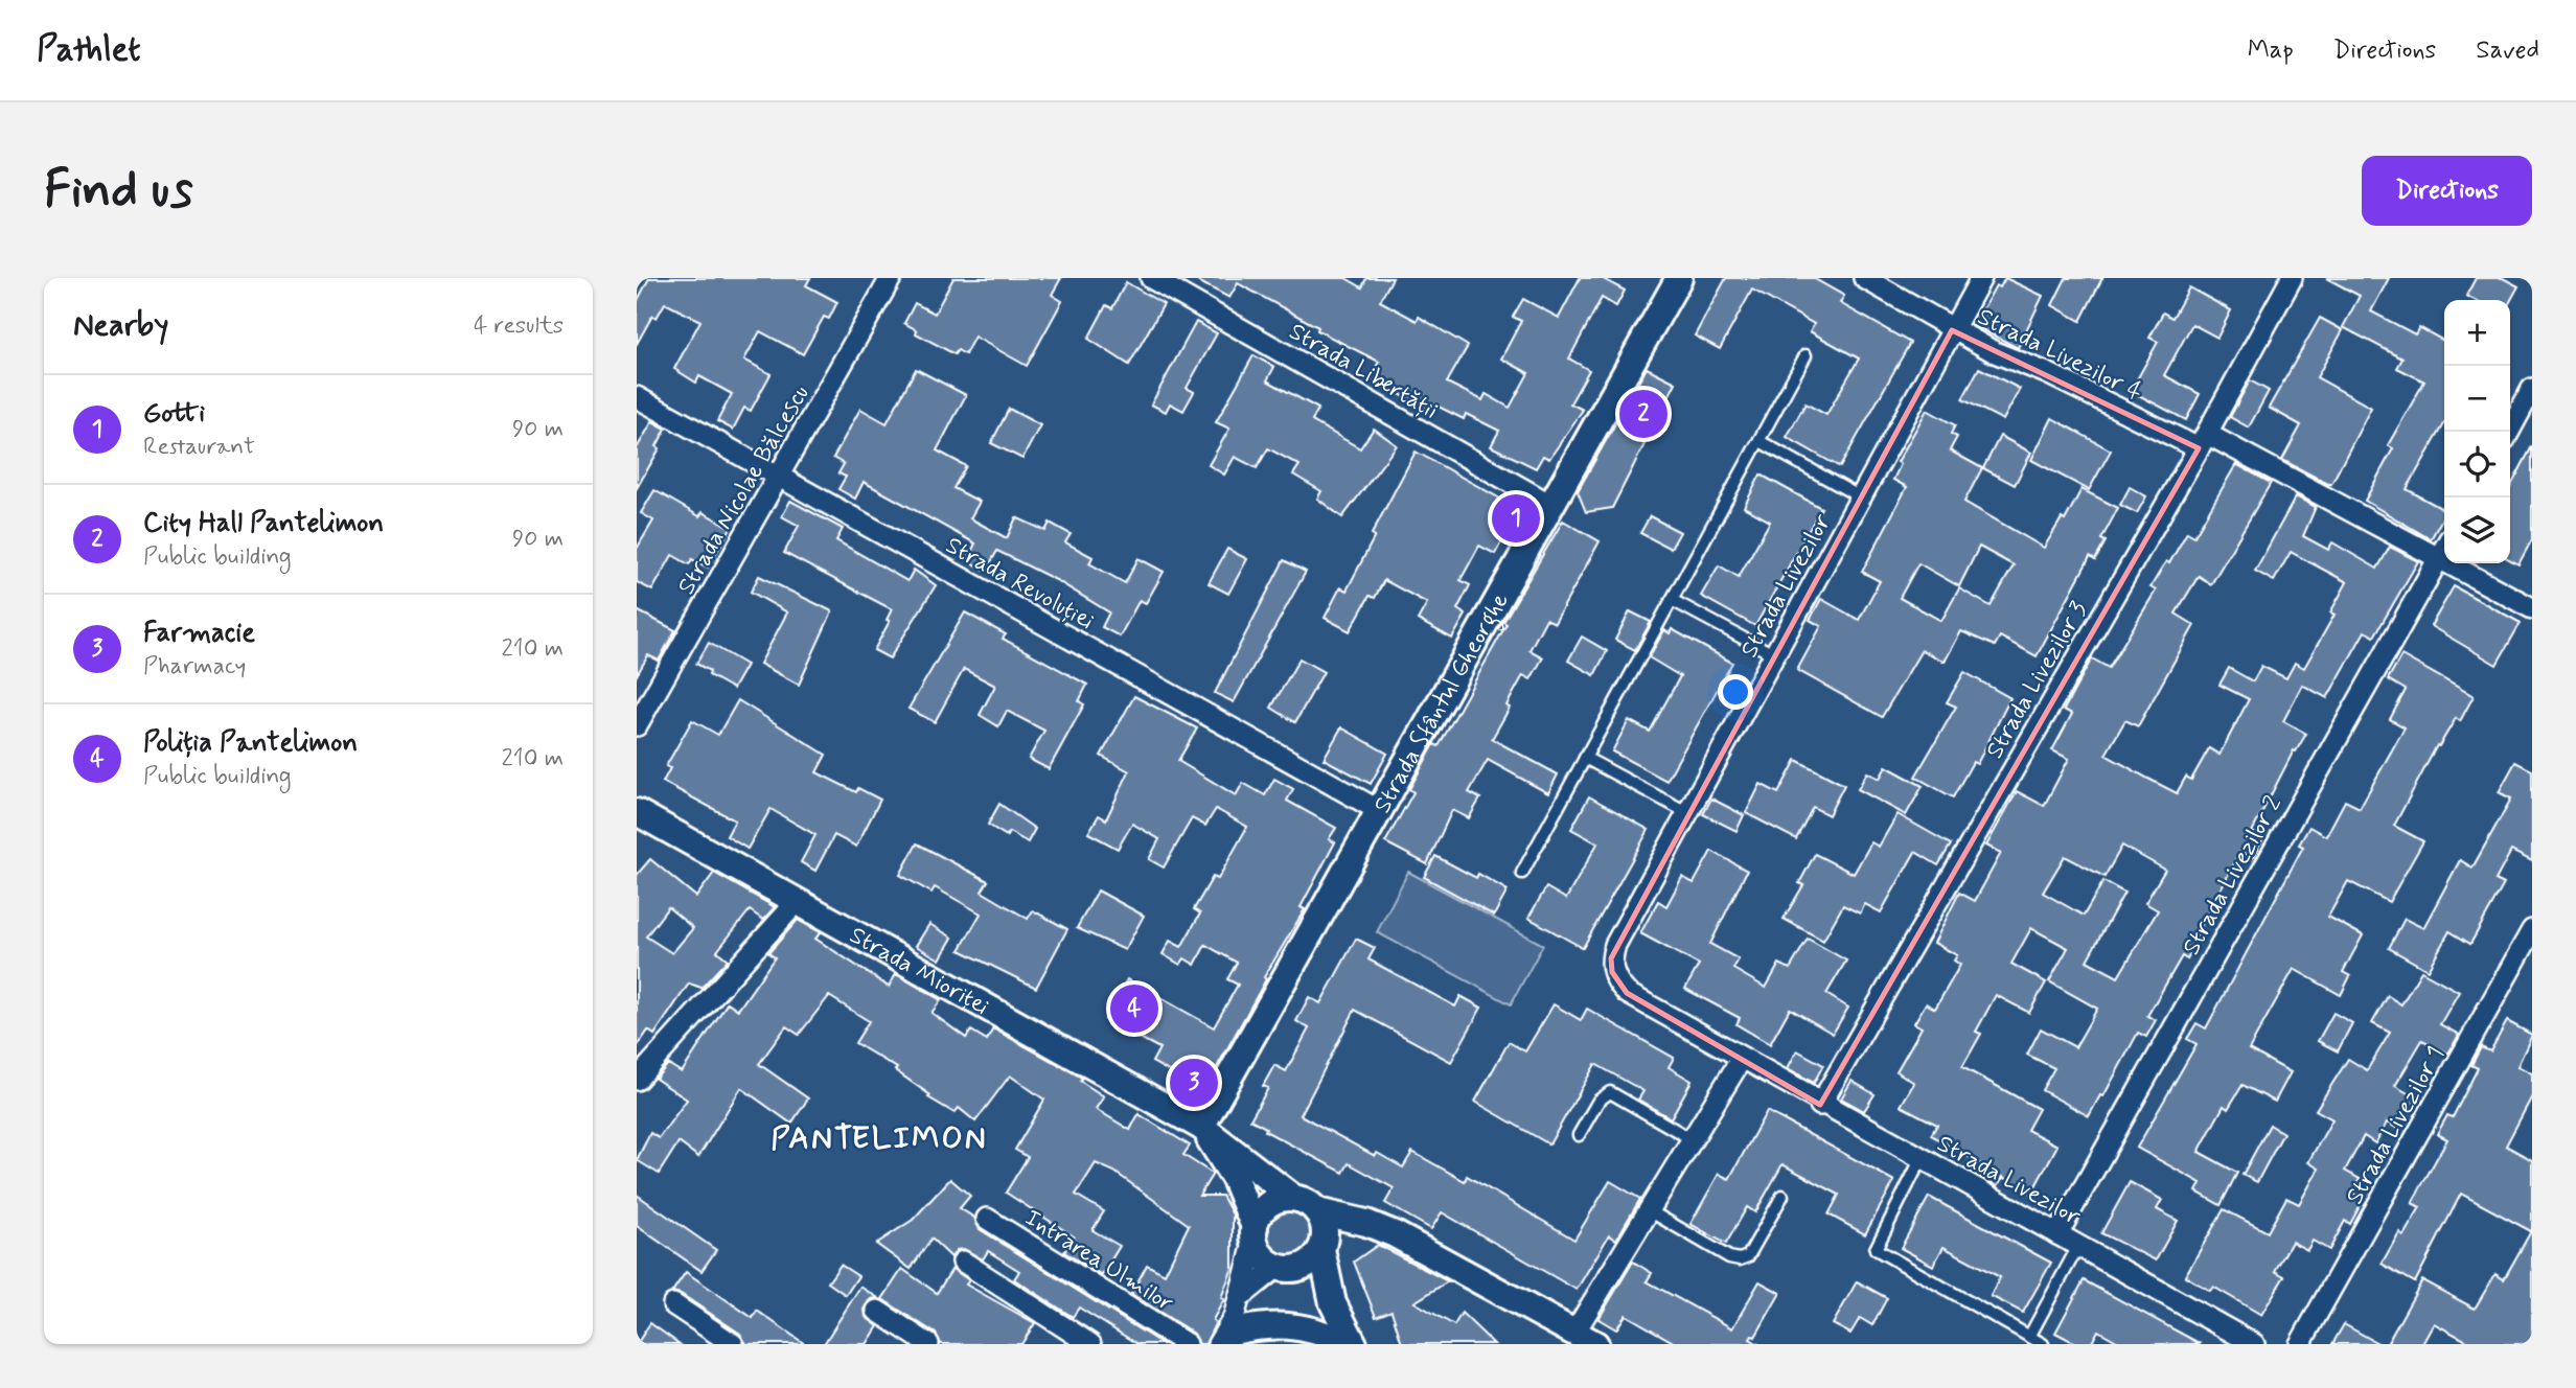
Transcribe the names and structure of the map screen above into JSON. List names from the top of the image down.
{
  "streets": {
    "street": [
      "Strada Livezilor 4",
      "Strada Libertății",
      "Strada Nicolae Bălcescu",
      "Strada Revoluției",
      "Strada Livezilor",
      "Strada Livezilor 3",
      "Strada Sfântul Gheorghe",
      "Strada Livezilor 2",
      "Strada Mioriței",
      "Strada Livezilor 1",
      "Intrarea Ulmilor"
    ]
  },
  "crossings": [
    ["Strada Livezilor 4", "Strada Livezilor"],
    ["Strada Livezilor 4", "Strada Livezilor 3"],
    ["Strada Livezilor 4", "Strada Livezilor 2"],
    ["Strada Libertății", "Strada Sfântul Gheorghe"],
    ["Strada Nicolae Bălcescu", "Strada Revoluției"],
    ["Strada Revoluției", "Strada Sfântul Gheorghe"],
    ["Strada Livezilor", "Strada Livezilor 3"],
    ["Strada Livezilor", "Strada Livezilor 2"],
    ["Strada Sfântul Gheorghe", "Strada Mioriței"]
  ],
  "districts": ["PANTELIMON"],
  "page": {
    "header": "Pathlet",
    "nav": ["Map", "Directions", "Saved"],
    "buttons": "Directions",
    "title": "Find us",
    "heading": ["Nearby", "4 results"],
    "map_buttons": ["+", "−"],
    "list": [
      {
        "mark": "1",
        "name": "Gotti",
        "note": "Restaurant",
        "value": "90 m"
      },
      {
        "mark": "2",
        "name": "City Hall Pantelimon",
        "note": "Public building",
        "value": "90 m"
      },
      {
        "mark": "3",
        "name": "Farmacie",
        "note": "Pharmacy",
        "value": "210 m"
      },
      {
        "mark": "4",
        "name": "Poliția Pantelimon",
        "note": "Public building",
        "value": "210 m"
      }
    ],
    "pins": [
      "2",
      "1",
      "4",
      "3"
    ]
  }
}
